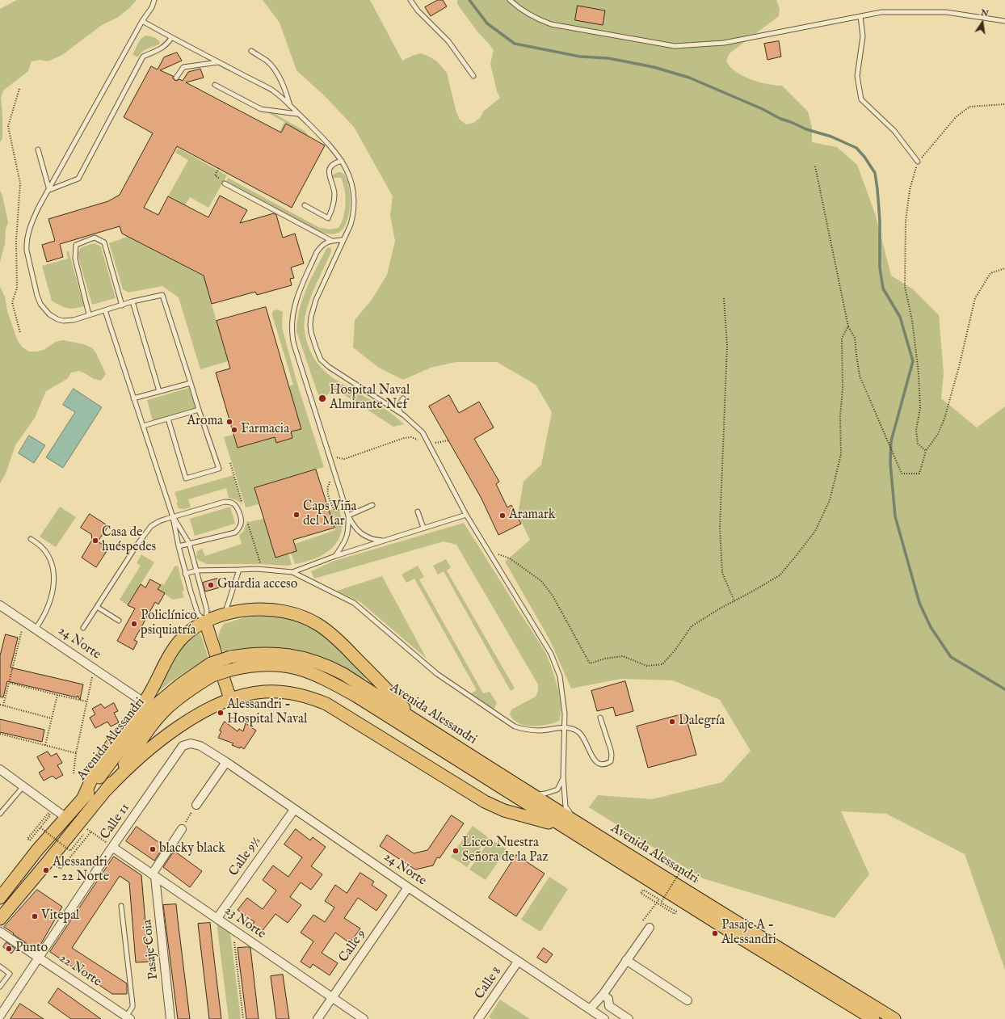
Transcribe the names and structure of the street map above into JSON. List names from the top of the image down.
{
  "streets": {
    "main road": ["Avenida Alessandri"],
    "street": [
      "24 Norte",
      "Calle 11",
      "Calle 9½",
      "23 Norte",
      "Calle 9",
      "Pasaje Coia",
      "22 Norte",
      "Calle 8"
    ]
  },
  "crossings": [
    ["24 Norte", "Calle 11"],
    ["24 Norte", "Calle 9½"],
    ["24 Norte", "Calle 9"],
    ["24 Norte", "Calle 8"],
    ["Calle 11", "23 Norte"],
    ["Calle 11", "22 Norte"],
    ["Calle 9½", "23 Norte"],
    ["23 Norte", "Calle 9"],
    ["23 Norte", "Pasaje Coia"]
  ],
  "places": [
    "Hospital Naval Almirante Nef",
    "Aroma",
    "Farmacia",
    "Caps Viña del Mar",
    "Aramark",
    "Casa de huéspedes",
    "Guardia acceso",
    "Policlínico psiquiatría",
    "Alessandri - Hospital Naval",
    "Dalegría",
    "blacky black",
    "Liceo Nuestra Señora de la Paz",
    "Alessandri - 22 Norte",
    "Vitepal",
    "Pasaje A - Alessandri",
    "Punto"
  ],
  "north": "top"
}
